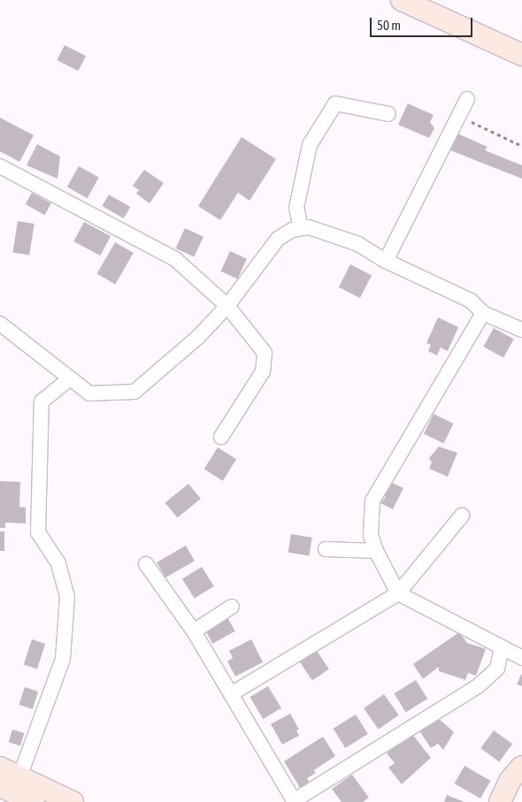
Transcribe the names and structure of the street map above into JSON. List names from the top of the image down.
{
  "scale_bar": "50 m"
}
